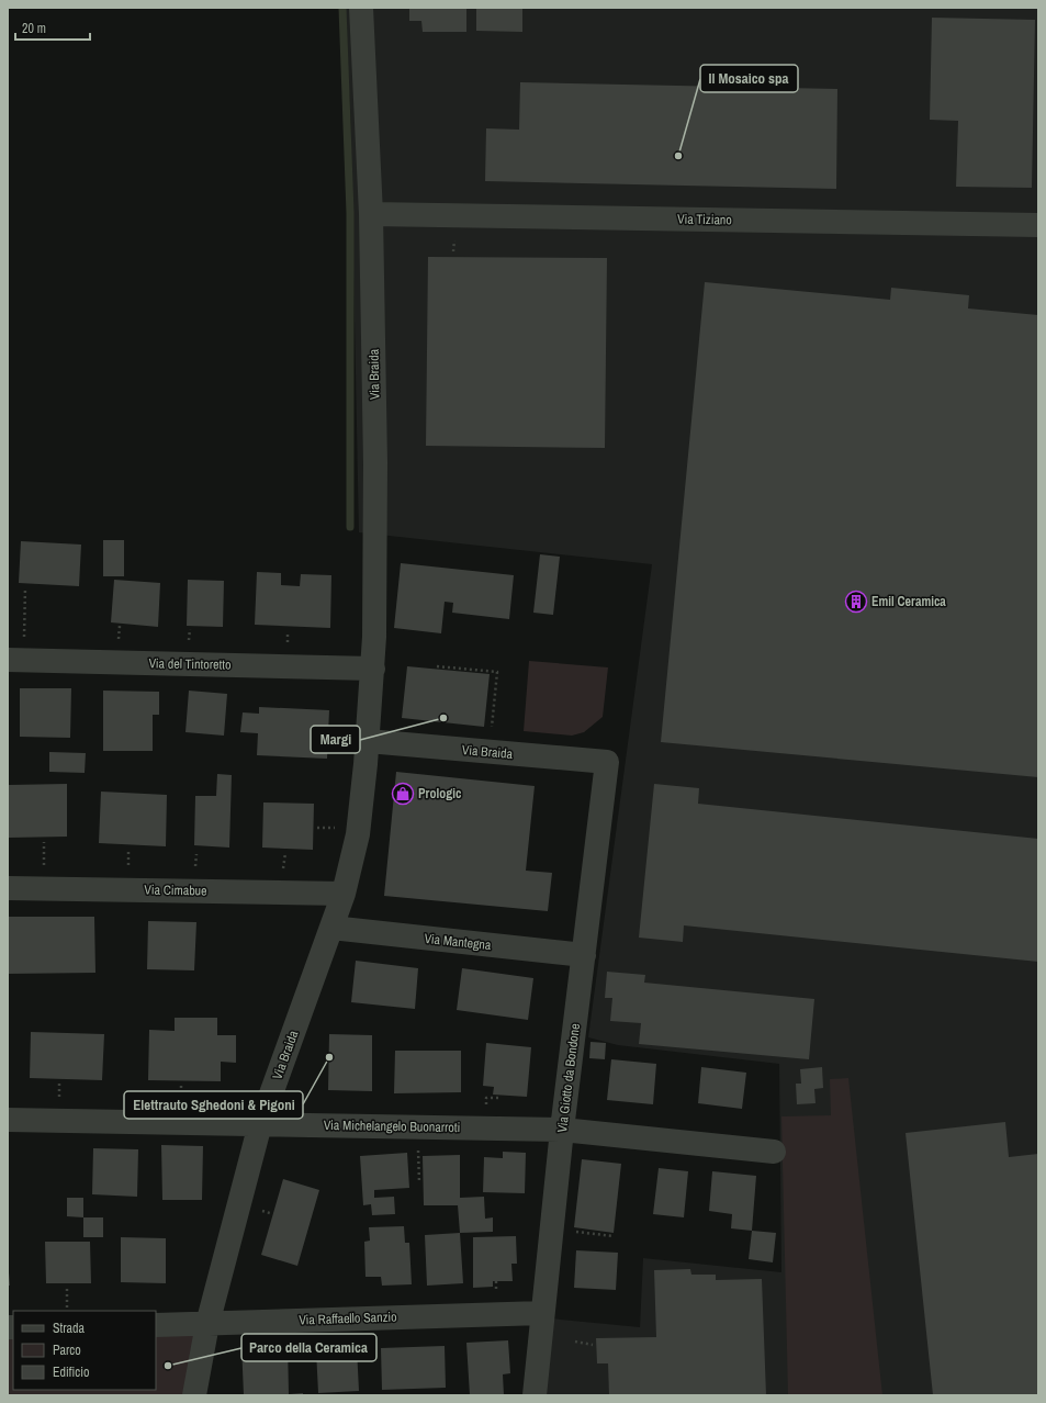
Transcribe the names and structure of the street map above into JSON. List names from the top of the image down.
{
  "streets": {
    "street": [
      "Via Tiziano",
      "Via Braida",
      "Via del Tintoretto",
      "Via Cimabue",
      "Via Mantegna",
      "Via Giotto da Bondone",
      "Via Michelangelo Buonarroti",
      "Via Raffaello Sanzio"
    ]
  },
  "crossings": [
    ["Via Tiziano", "Via Braida"],
    ["Via Braida", "Via del Tintoretto"],
    ["Via Braida", "Via Cimabue"],
    ["Via Braida", "Via Mantegna"],
    ["Via Braida", "Via Giotto da Bondone"],
    ["Via Braida", "Via Michelangelo Buonarroti"],
    ["Via Braida", "Via Raffaello Sanzio"],
    ["Via Mantegna", "Via Giotto da Bondone"],
    ["Via Giotto da Bondone", "Via Michelangelo Buonarroti"],
    ["Via Giotto da Bondone", "Via Raffaello Sanzio"]
  ],
  "places": {
    "other": [
      "Il Mosaico spa",
      "Margi",
      "Elettrauto Sghedoni & Pigoni",
      "Parco della Ceramica"
    ],
    "building": ["Emil Ceramica"],
    "shop": ["Prologic"]
  },
  "legend": ["Strada", "Parco", "Edificio"],
  "scale_bar": "20 m"
}
